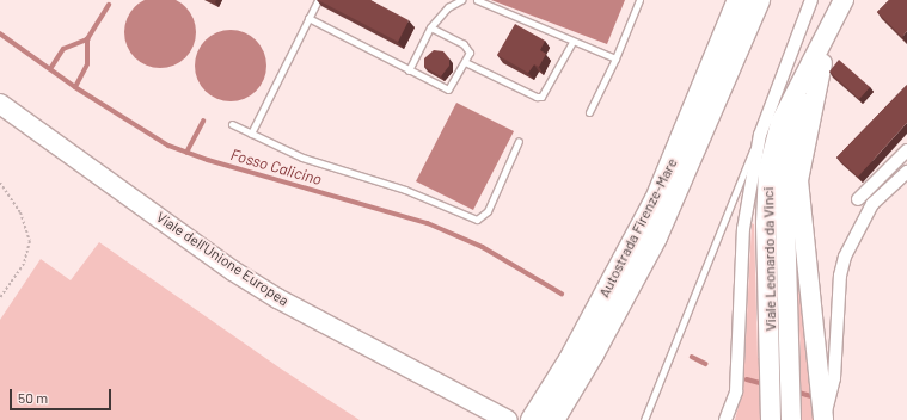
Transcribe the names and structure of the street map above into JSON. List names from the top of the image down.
{
  "streets": {
    "highway": ["Autostrada Firenze-Mare"],
    "main road": ["Viale dell'Unione Europea", "Viale Leonardo da Vinci"]
  },
  "water": ["Fosso Calicino"],
  "scale_bar": "50 m"
}
